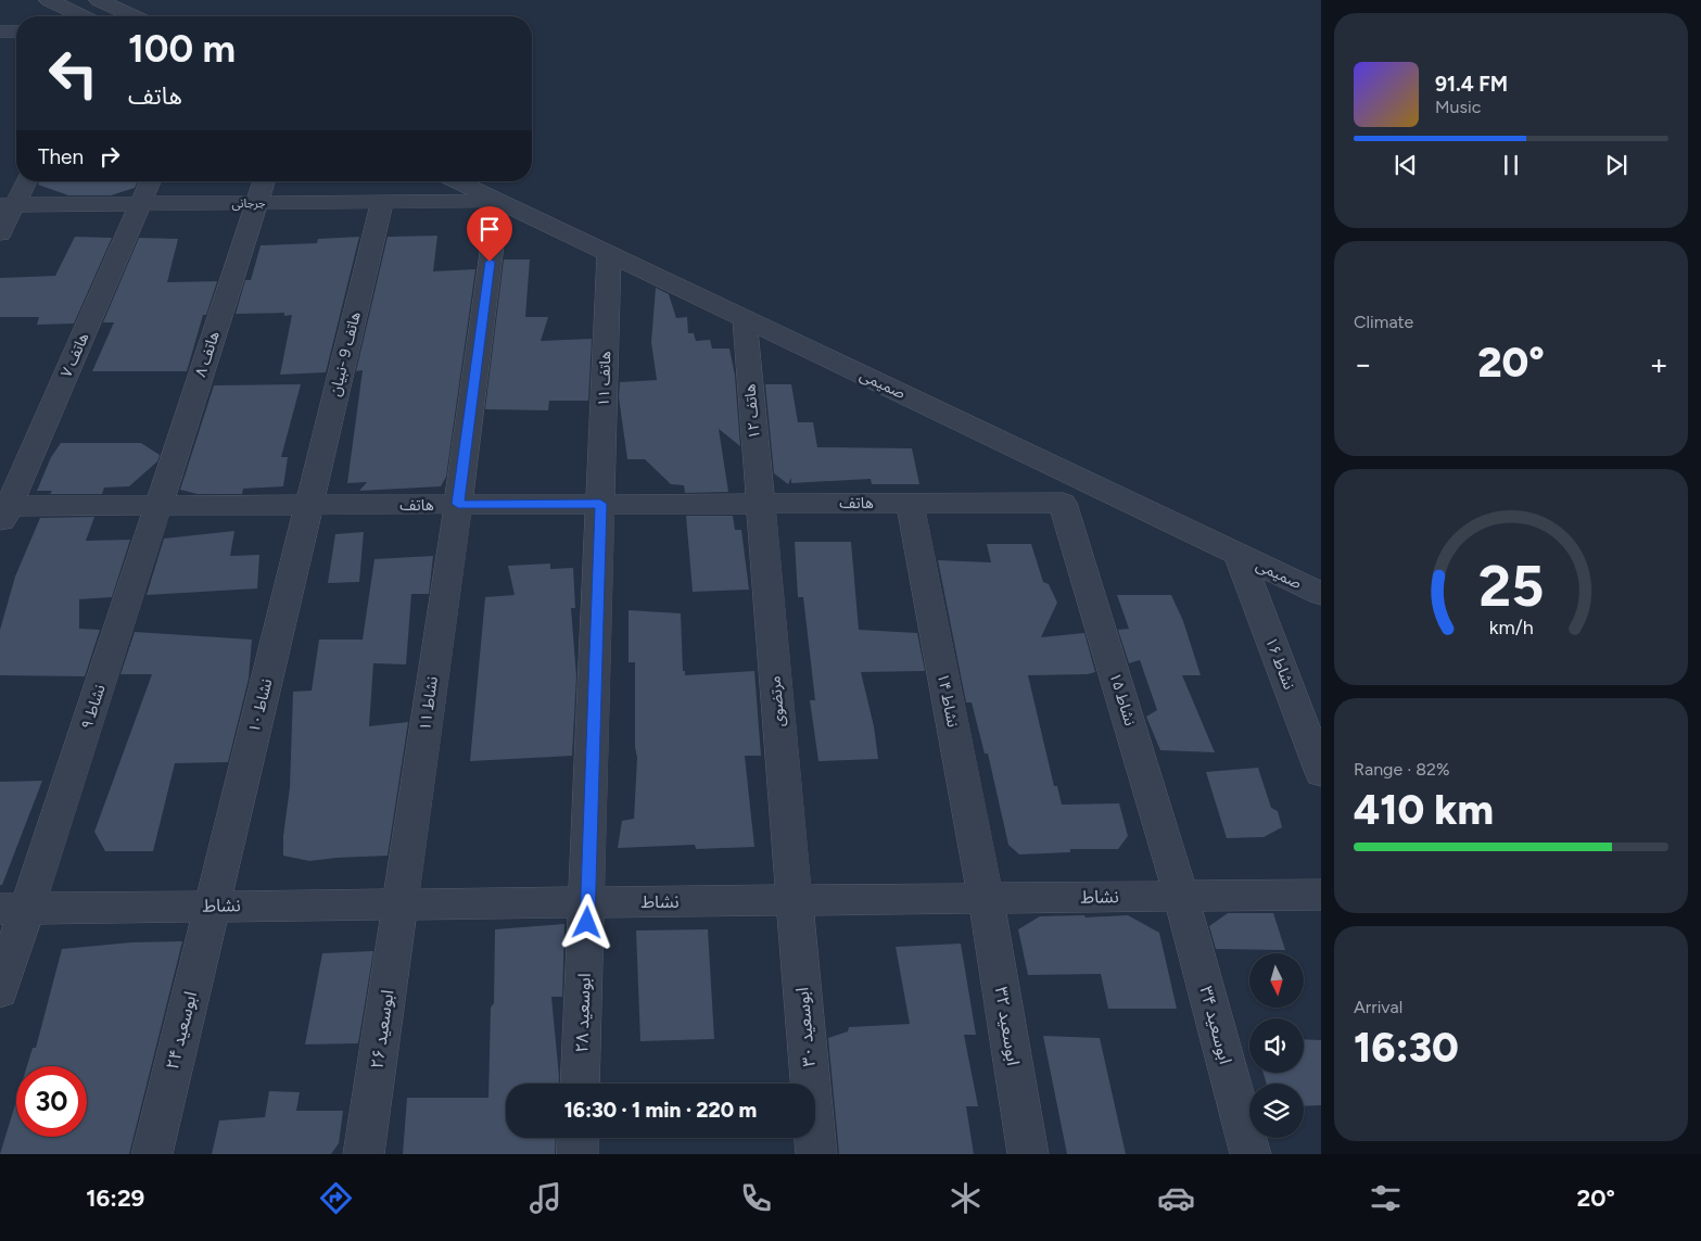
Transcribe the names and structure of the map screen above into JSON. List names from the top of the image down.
{
  "streets": {
    "street": [
      "جرجانی",
      "هاتف ۸",
      "هاتف 9 -نبیان",
      "هاتف ۷",
      "هاتف ۱۱",
      "صمیمی",
      "هاتف ۱۲",
      "هاتف",
      "نشاط ۱۶",
      "نشاط ۱۵",
      "نشاط ۱۴",
      "مرتضوی",
      "نشاط ۱۱",
      "نشاط ۱۰",
      "نشاط ۹",
      "نشاط",
      "ابوسعید ۲۸",
      "ابوسعید ۳۴",
      "ابوسعید ۳۲",
      "ابوسعید ۳۰",
      "ابوسعید ۲۶",
      "ابوسعید ۲۴"
    ]
  },
  "crossings": [
    ["جرجانی", "هاتف ۸"],
    ["جرجانی", "هاتف 9 -نبیان"],
    ["جرجانی", "هاتف ۷"],
    ["جرجانی", "صمیمی"],
    ["جرجانی", "نشاط ۱۱"],
    ["هاتف ۸", "هاتف"],
    ["هاتف ۸", "نشاط ۹"],
    ["هاتف 9 -نبیان", "هاتف"],
    ["هاتف 9 -نبیان", "نشاط ۱۰"],
    ["هاتف ۷", "هاتف"],
    ["هاتف ۱۱", "صمیمی"],
    ["هاتف ۱۱", "هاتف"],
    ["هاتف ۱۱", "نشاط"],
    ["هاتف ۱۱", "ابوسعید ۲۸"],
    ["صمیمی", "هاتف ۱۲"],
    ["صمیمی", "هاتف"],
    ["صمیمی", "نشاط ۱۶"],
    ["صمیمی", "نشاط ۱۵"],
    ["صمیمی", "نشاط ۱۱"],
    ["هاتف ۱۲", "هاتف"],
    ["هاتف ۱۲", "مرتضوی"],
    ["هاتف", "نشاط ۱۵"],
    ["هاتف", "نشاط ۱۴"],
    ["هاتف", "مرتضوی"],
    ["هاتف", "نشاط ۱۱"],
    ["هاتف", "نشاط ۱۰"],
    ["هاتف", "نشاط ۹"],
    ["نشاط ۱۵", "نشاط"],
    ["نشاط ۱۵", "ابوسعید ۳۴"],
    ["نشاط ۱۴", "نشاط"],
    ["نشاط ۱۴", "ابوسعید ۳۲"],
    ["مرتضوی", "نشاط"],
    ["مرتضوی", "ابوسعید ۳۰"],
    ["نشاط ۱۱", "نشاط"],
    ["نشاط ۱۱", "ابوسعید ۲۶"],
    ["نشاط ۱۰", "نشاط"],
    ["نشاط ۱۰", "ابوسعید ۲۴"],
    ["نشاط ۹", "نشاط"],
    ["نشاط", "ابوسعید ۲۸"],
    ["نشاط", "ابوسعید ۳۴"],
    ["نشاط", "ابوسعید ۳۲"],
    ["نشاط", "ابوسعید ۳۰"],
    ["نشاط", "ابوسعید ۲۶"],
    ["نشاط", "ابوسعید ۲۴"]
  ],
  "north": "bottom",
  "page": {
    "turn": ["100 m", "هاتف"],
    "song": ["91.4 FM", "Music"],
    "then": "Then",
    "tile": [
      "Climate",
      ["Range · 82%", "410 km"],
      ["Arrival", "16:30"]
    ],
    "heat": ["−", "20°", "+"],
    "limit": "30",
    "trip": "16:30 · 1 min · 220 m",
    "tabs": ["16:29", "20°"],
    "gauge": ["25", "km/h"]
  }
}
